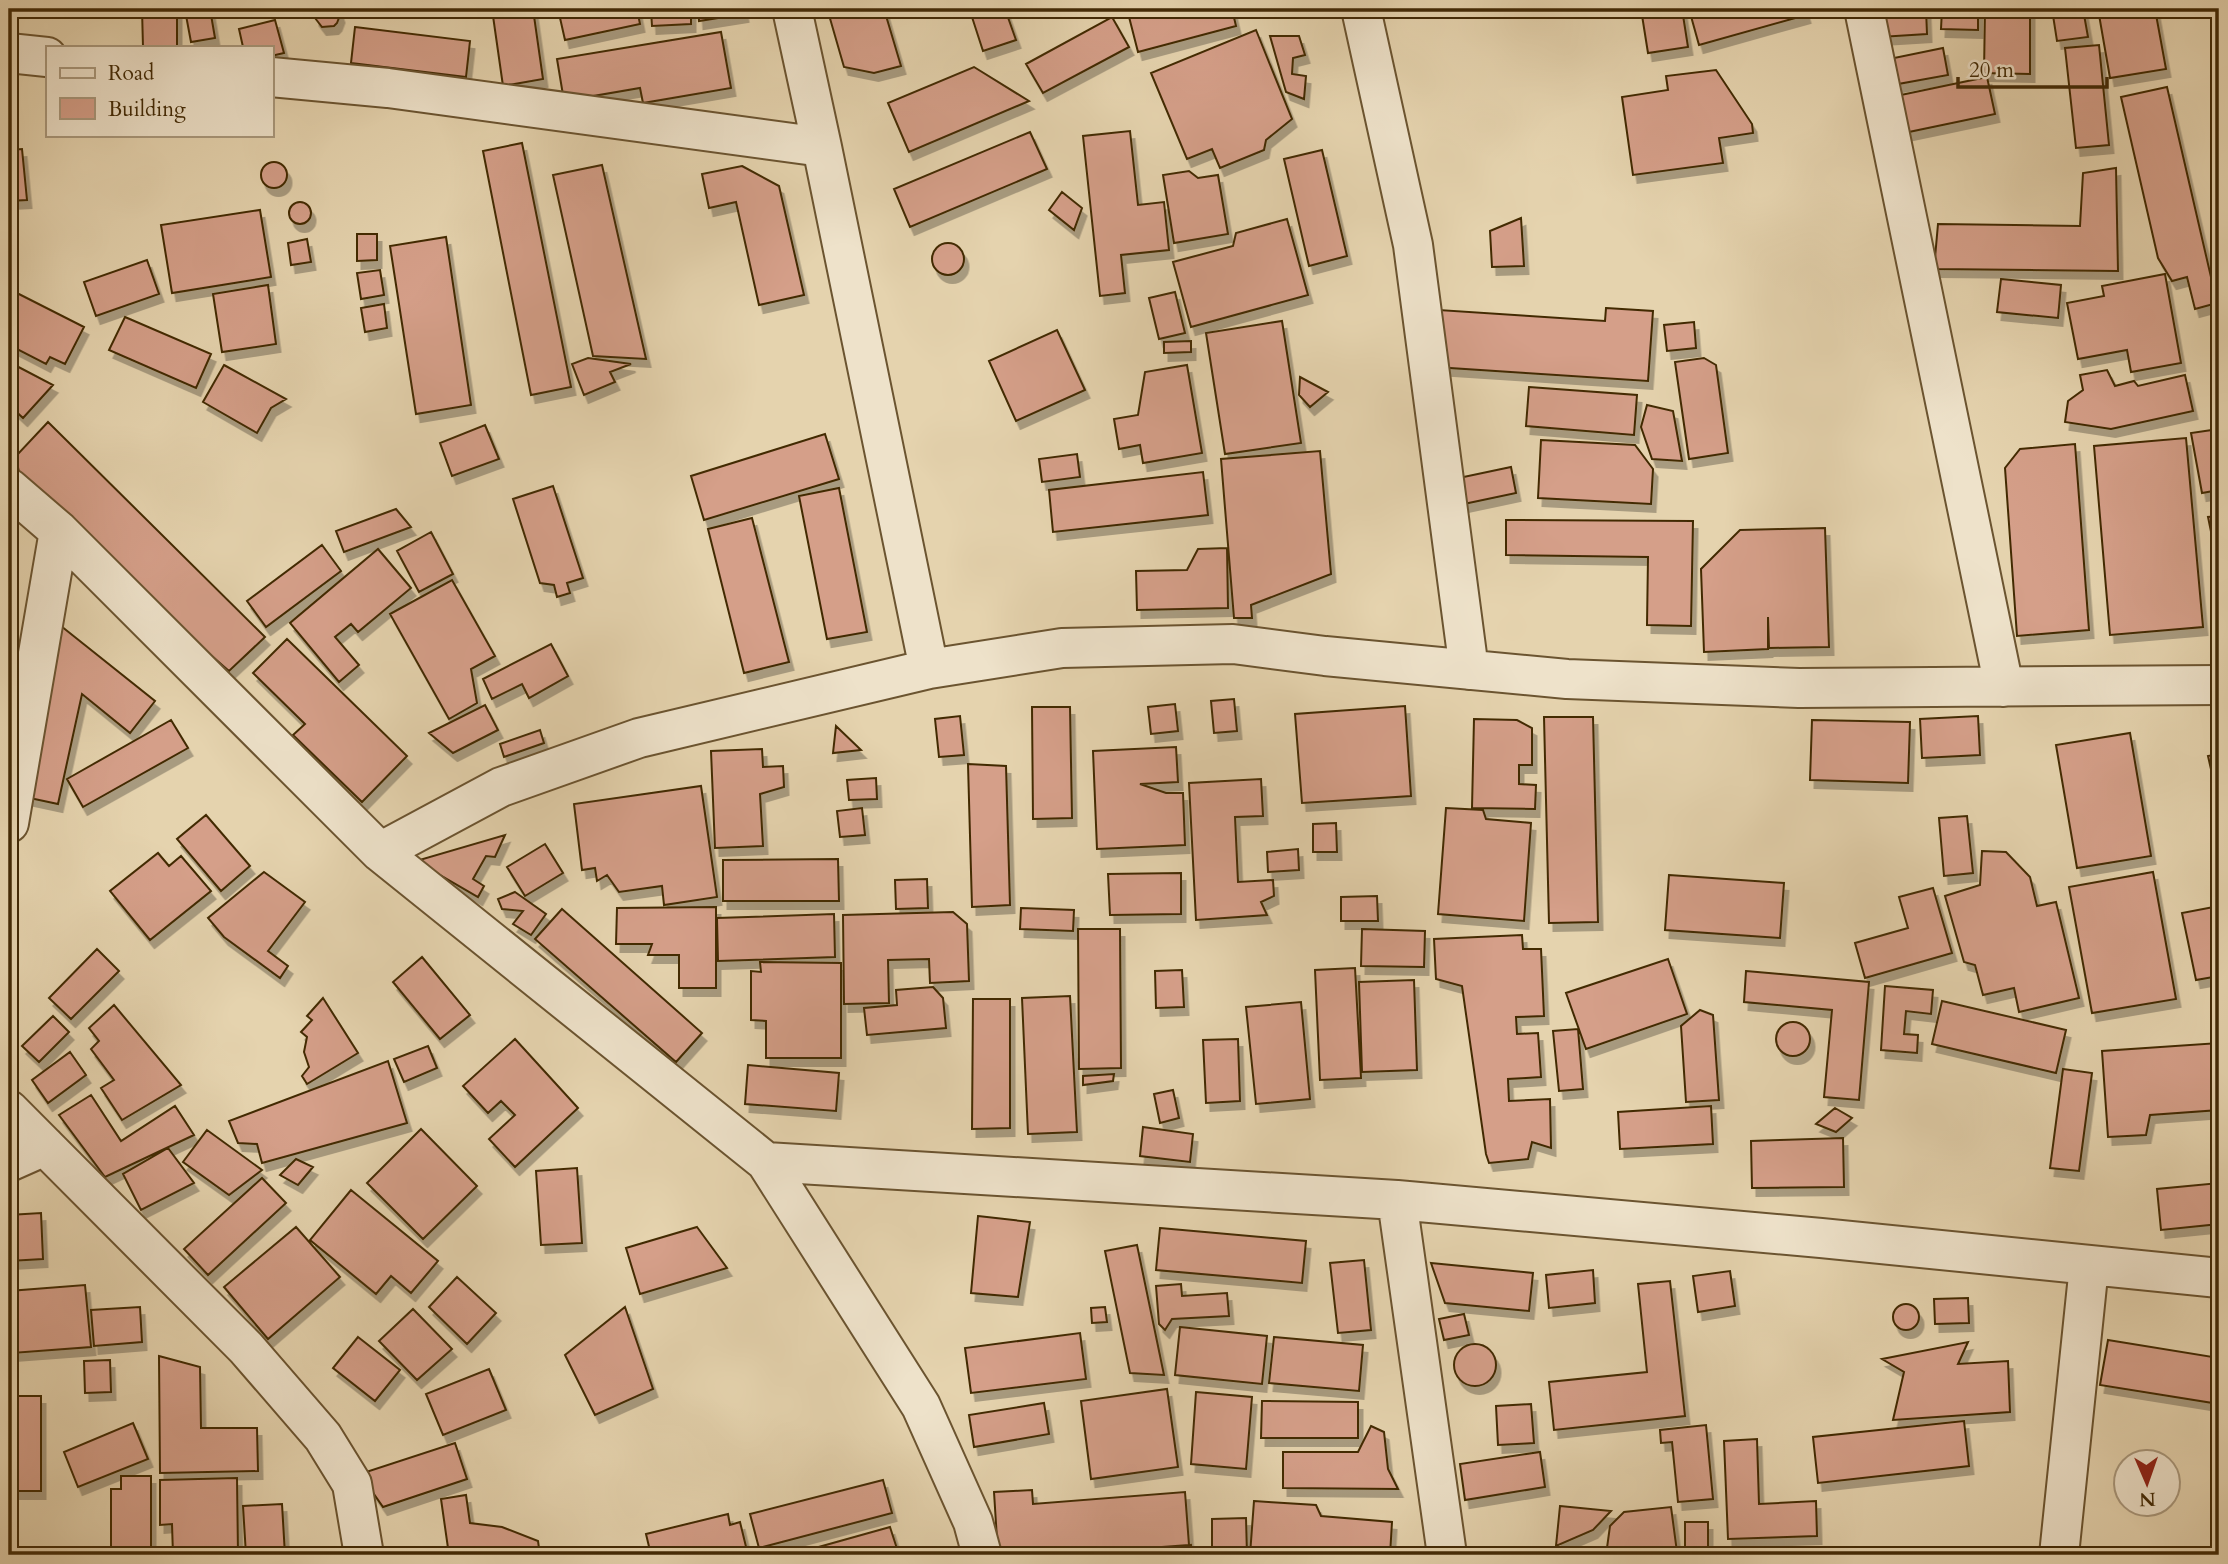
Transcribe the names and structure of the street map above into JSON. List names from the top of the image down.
{
  "legend": ["Road", "Building"],
  "scale_bar": "20 m",
  "north": "bottom"
}
